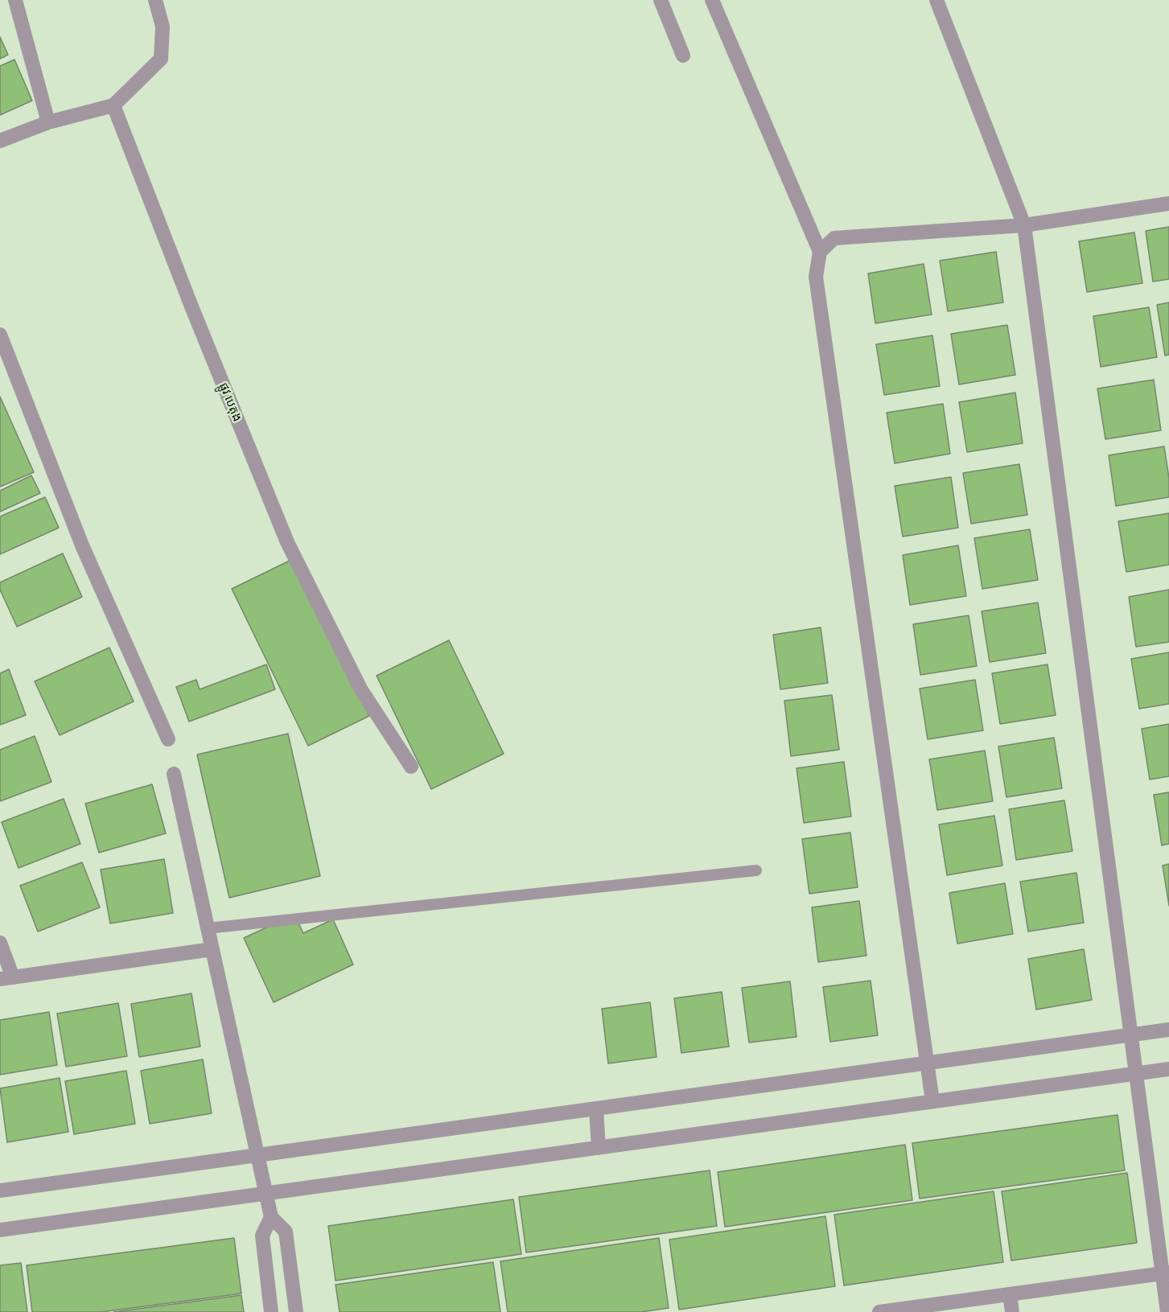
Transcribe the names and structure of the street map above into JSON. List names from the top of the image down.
{
  "streets": {
    "street": ["ផ្លូវ បេតុង"]
  }
}
